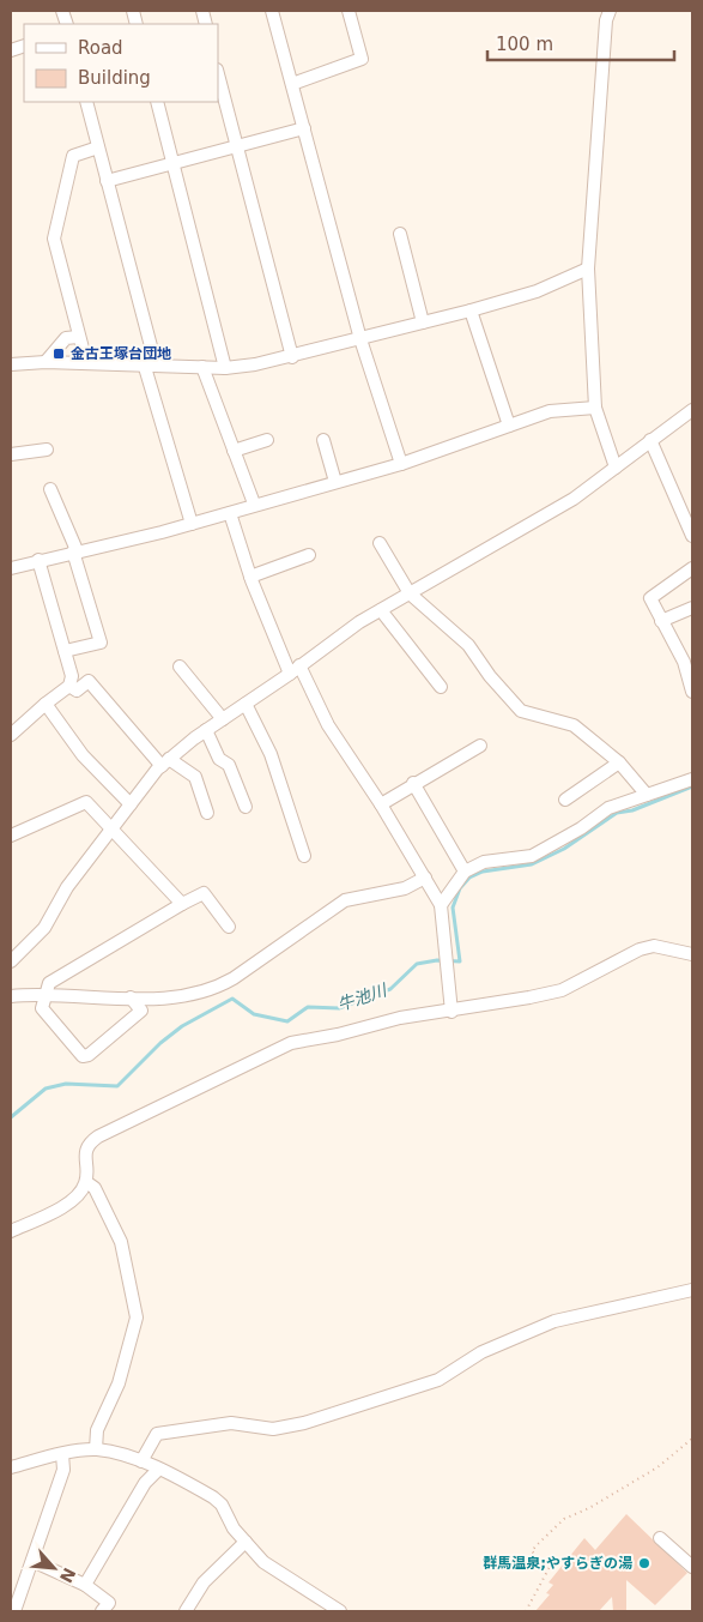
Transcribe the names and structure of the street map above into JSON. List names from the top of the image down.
{
  "water": ["牛池川"],
  "places": {
    "transit": ["金古王塚台団地"],
    "other": ["群馬温泉;やすらぎの湯"]
  },
  "legend": ["Road", "Building"],
  "scale_bar": "100 m",
  "north": "bottom right"
}
